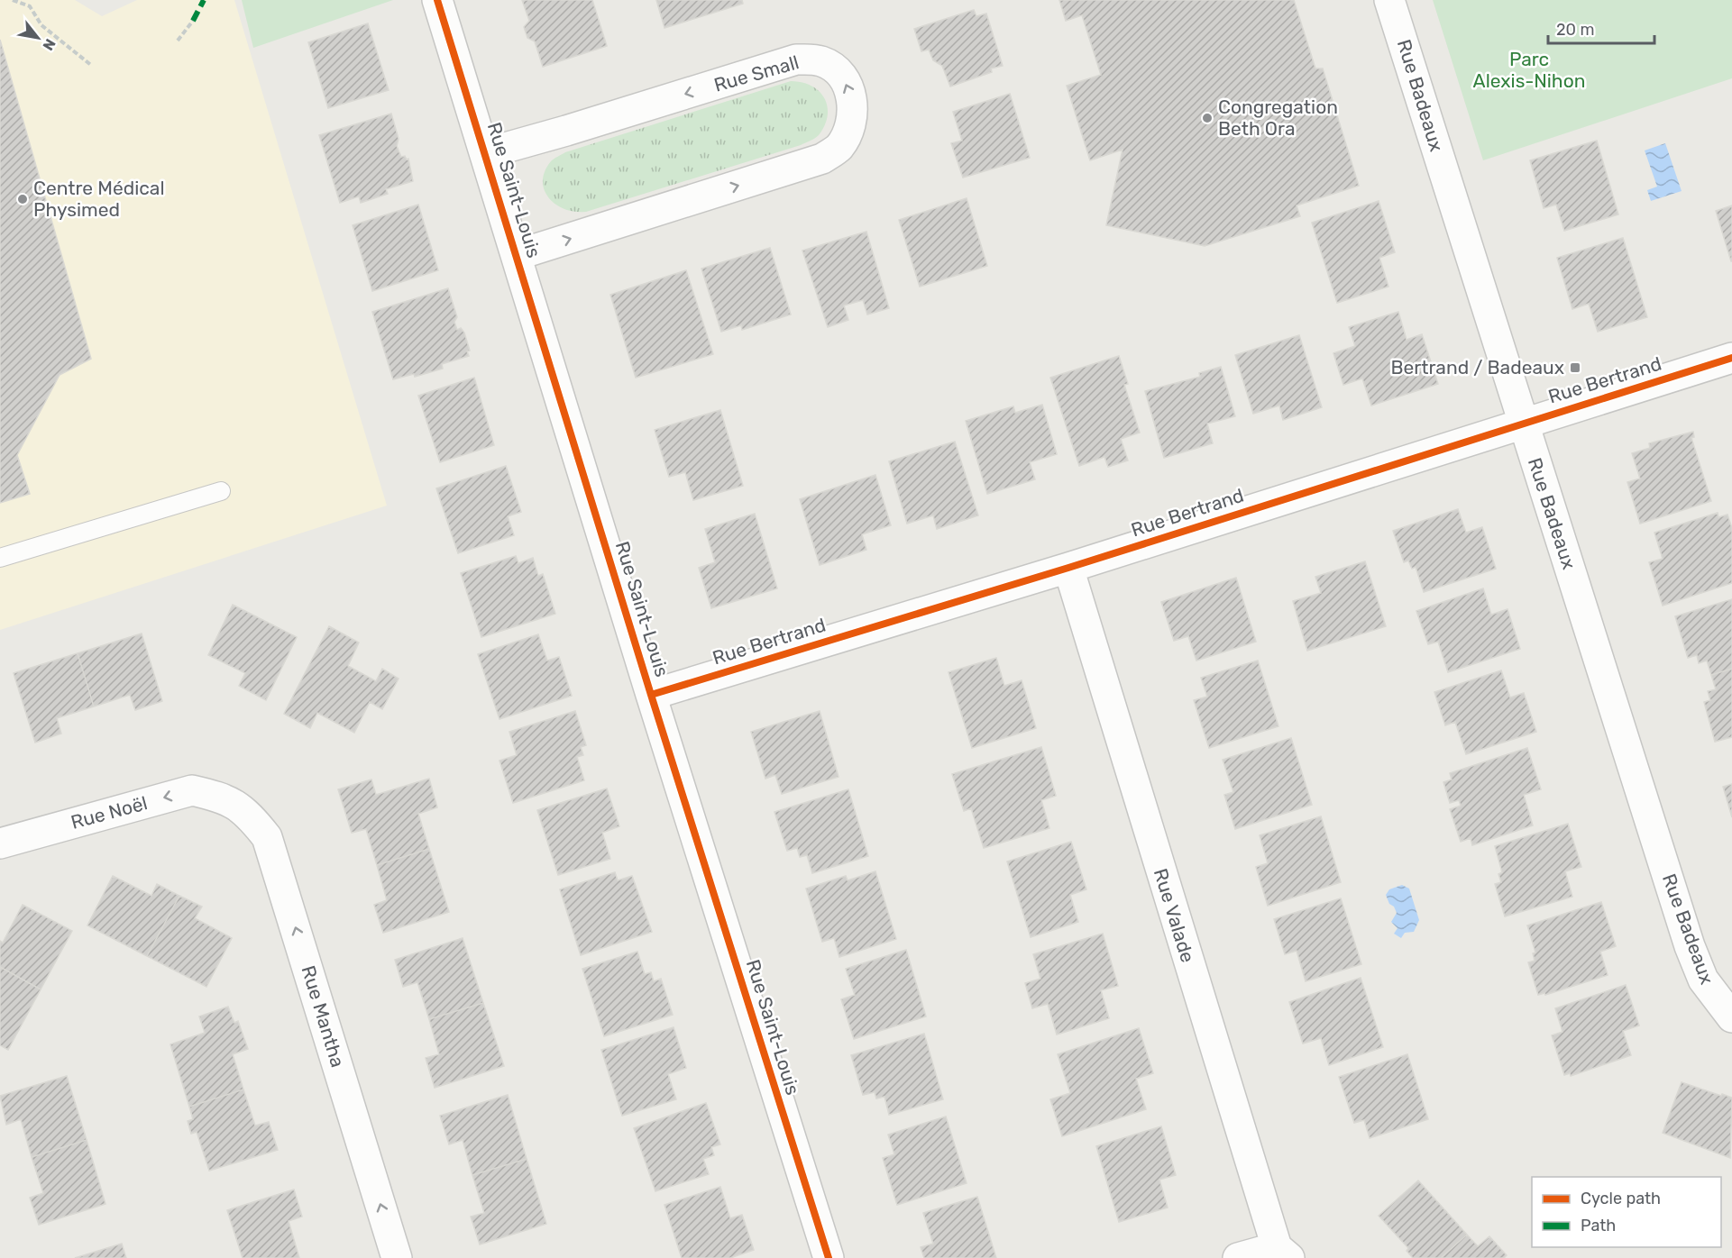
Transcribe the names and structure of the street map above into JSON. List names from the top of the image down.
{
  "streets": {
    "street": [
      "Rue Small",
      "Rue Badeaux",
      "Rue Saint-Louis",
      "Rue Bertrand",
      "Rue Noël",
      "Rue Valade",
      "Rue Mantha"
    ]
  },
  "crossings": [
    ["Rue Small", "Rue Saint-Louis"],
    ["Rue Badeaux", "Rue Bertrand"],
    ["Rue Saint-Louis", "Rue Bertrand"],
    ["Rue Bertrand", "Rue Valade"],
    ["Rue Noël", "Rue Mantha"]
  ],
  "one_way": ["Rue Noël", "Rue Mantha"],
  "parks": ["Parc Alexis-Nihon"],
  "places": {
    "other": ["Congregation Beth Ora", "Centre Médical Physimed"],
    "transit": ["Bertrand / Badeaux"]
  },
  "legend": ["Cycle path", "Path"],
  "scale_bar": "20 m",
  "north": "bottom right"
}
